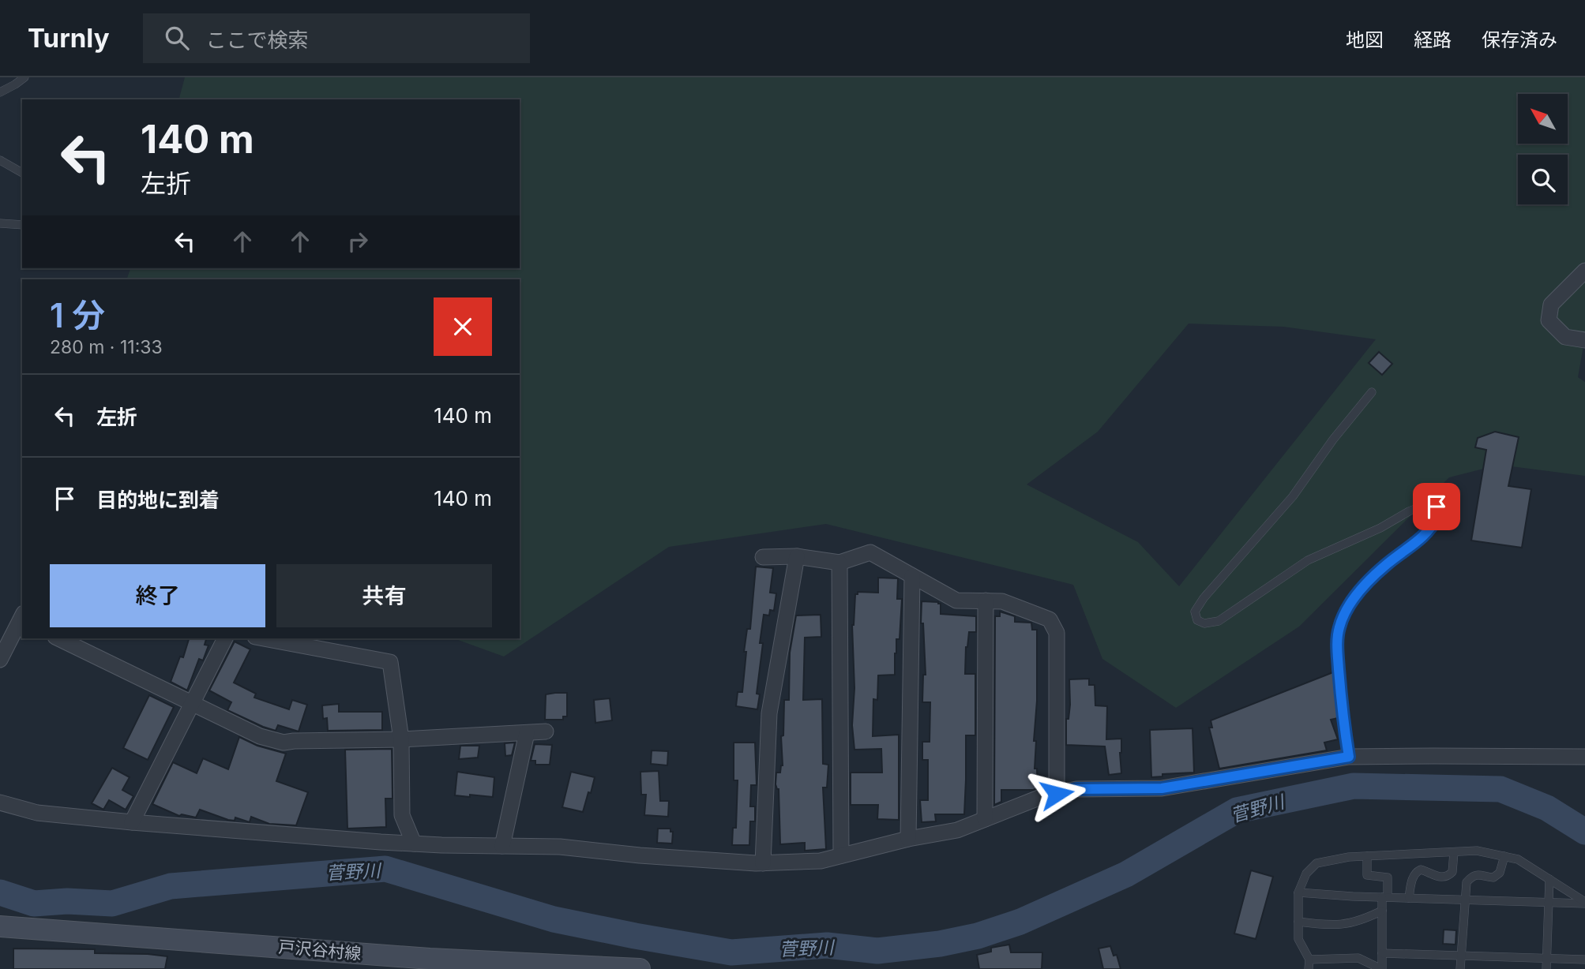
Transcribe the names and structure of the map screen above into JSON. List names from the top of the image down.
{
  "streets": {
    "main road": ["戸沢谷村線"]
  },
  "water": ["菅野川"],
  "north": "top left",
  "page": {
    "header": "Turnly",
    "search": "ここで検索",
    "nav": ["地図", "経路", "保存済み"],
    "turn": ["140 m", "左折"],
    "heading": ["1 分", "280 m · 11:33"],
    "list": [
      {
        "name": "左折",
        "value": "140 m"
      },
      {
        "name": "目的地に到着",
        "value": "140 m"
      }
    ],
    "buttons": ["終了", "共有"]
  }
}
